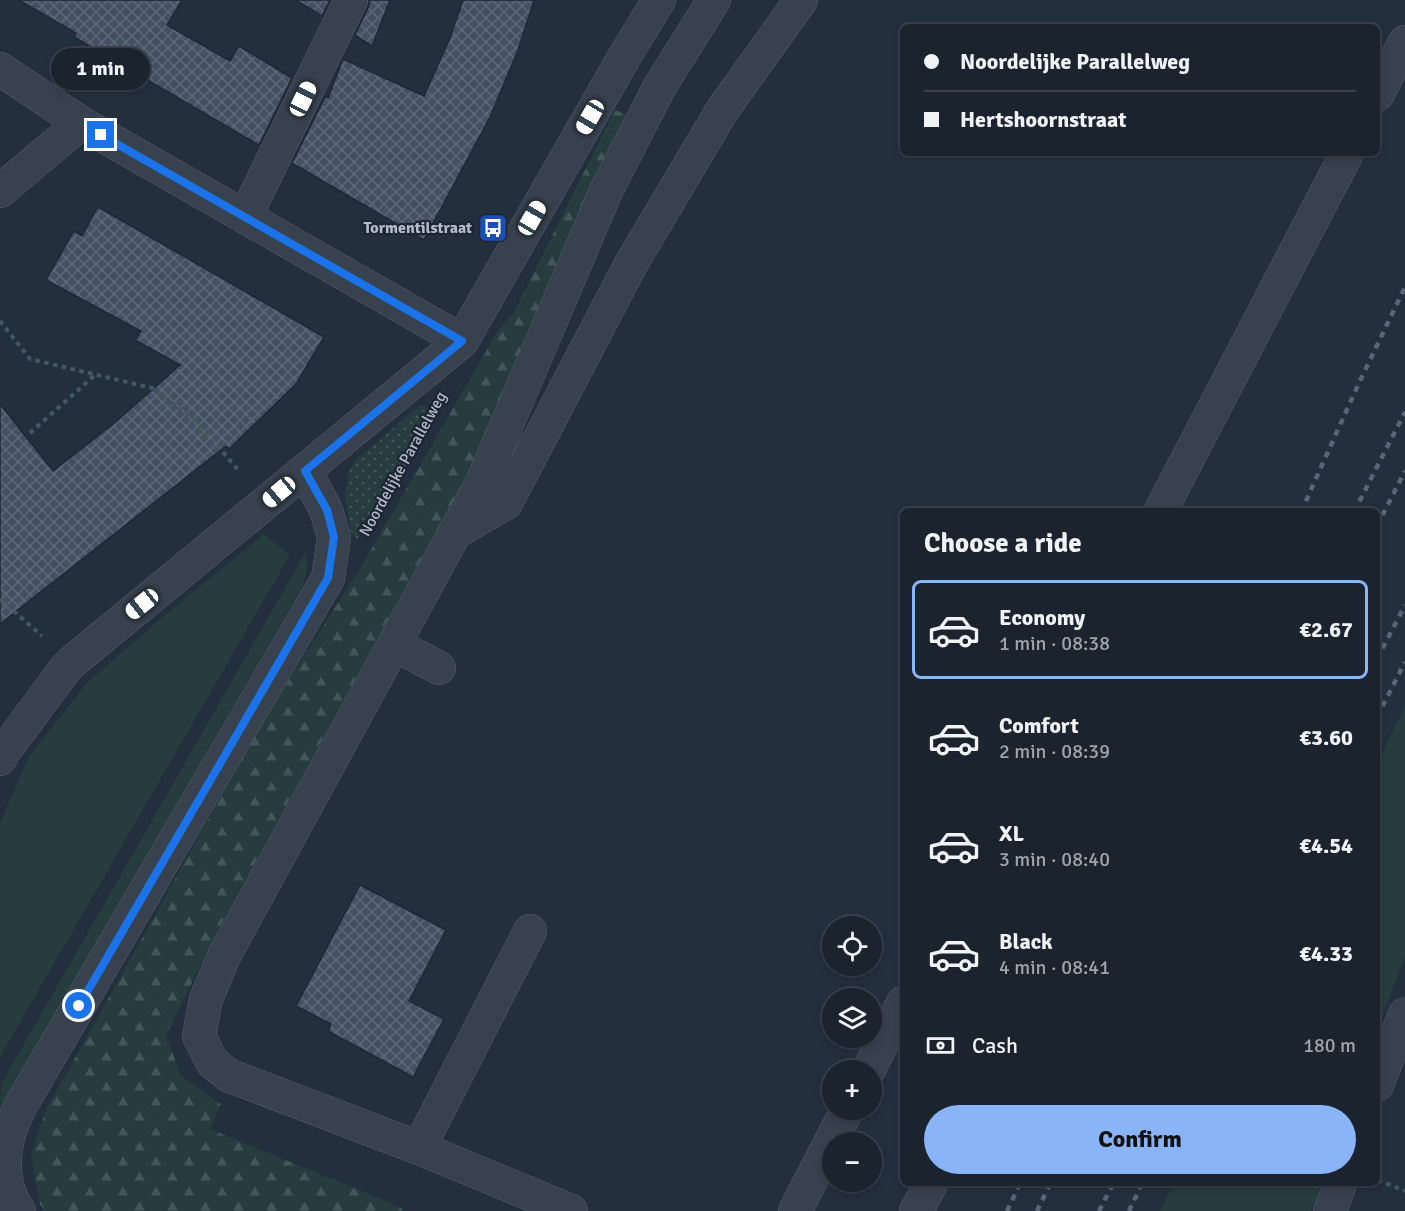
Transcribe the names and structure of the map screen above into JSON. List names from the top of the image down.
{
  "streets": {
    "street": ["Noordelijke Parallelweg"]
  },
  "places": {
    "bus stop": ["Tormentilstraat"]
  },
  "page": {
    "banner": ["Noordelijke Parallelweg", "Hertshoornstraat"],
    "bubble": "1 min",
    "heading": "Choose a ride",
    "list": [
      {
        "name": "Economy",
        "note": "1 min · 08:38",
        "value": "€2.67"
      },
      {
        "name": "Comfort",
        "note": "2 min · 08:39",
        "value": "€3.60"
      },
      {
        "name": "XL",
        "note": "3 min · 08:40",
        "value": "€4.54"
      },
      {
        "name": "Black",
        "note": "4 min · 08:41",
        "value": "€4.33"
      }
    ],
    "map_buttons": ["+", "−"],
    "pay": ["Cash", "180 m"],
    "buttons": "Confirm"
  }
}
